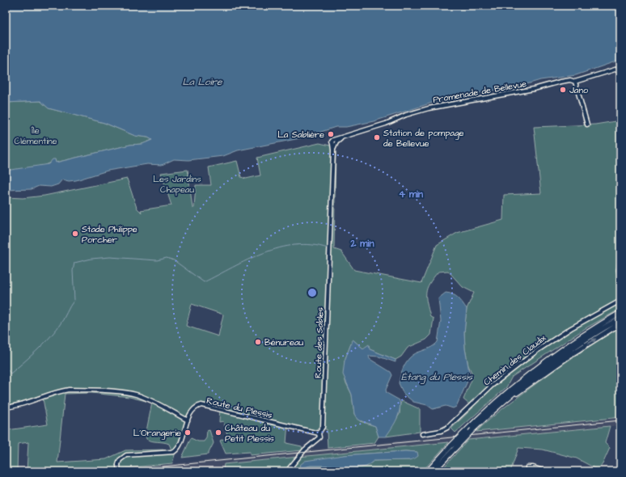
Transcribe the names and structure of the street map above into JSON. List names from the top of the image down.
{
  "streets": {
    "street": [
      "Promenade de Bellevue",
      "Route des Sables",
      "Chemin des Claudix",
      "Route du Plessis"
    ]
  },
  "crossings": [
    ["Promenade de Bellevue", "Route des Sables"],
    ["Route des Sables", "Route du Plessis"]
  ],
  "water": ["La Loire", "Étang du Plessis"],
  "parks": ["Île Clémentine", "Les Jardins Chapeau"],
  "places": [
    "Jano",
    "La Sablière",
    "Station de pompage de Bellevue",
    "Stade Philippe Porcher",
    "Bénureau",
    "L'Orangerie",
    "Château du Petit Plessis"
  ],
  "rings": ["4 min", "2 min"]
}
